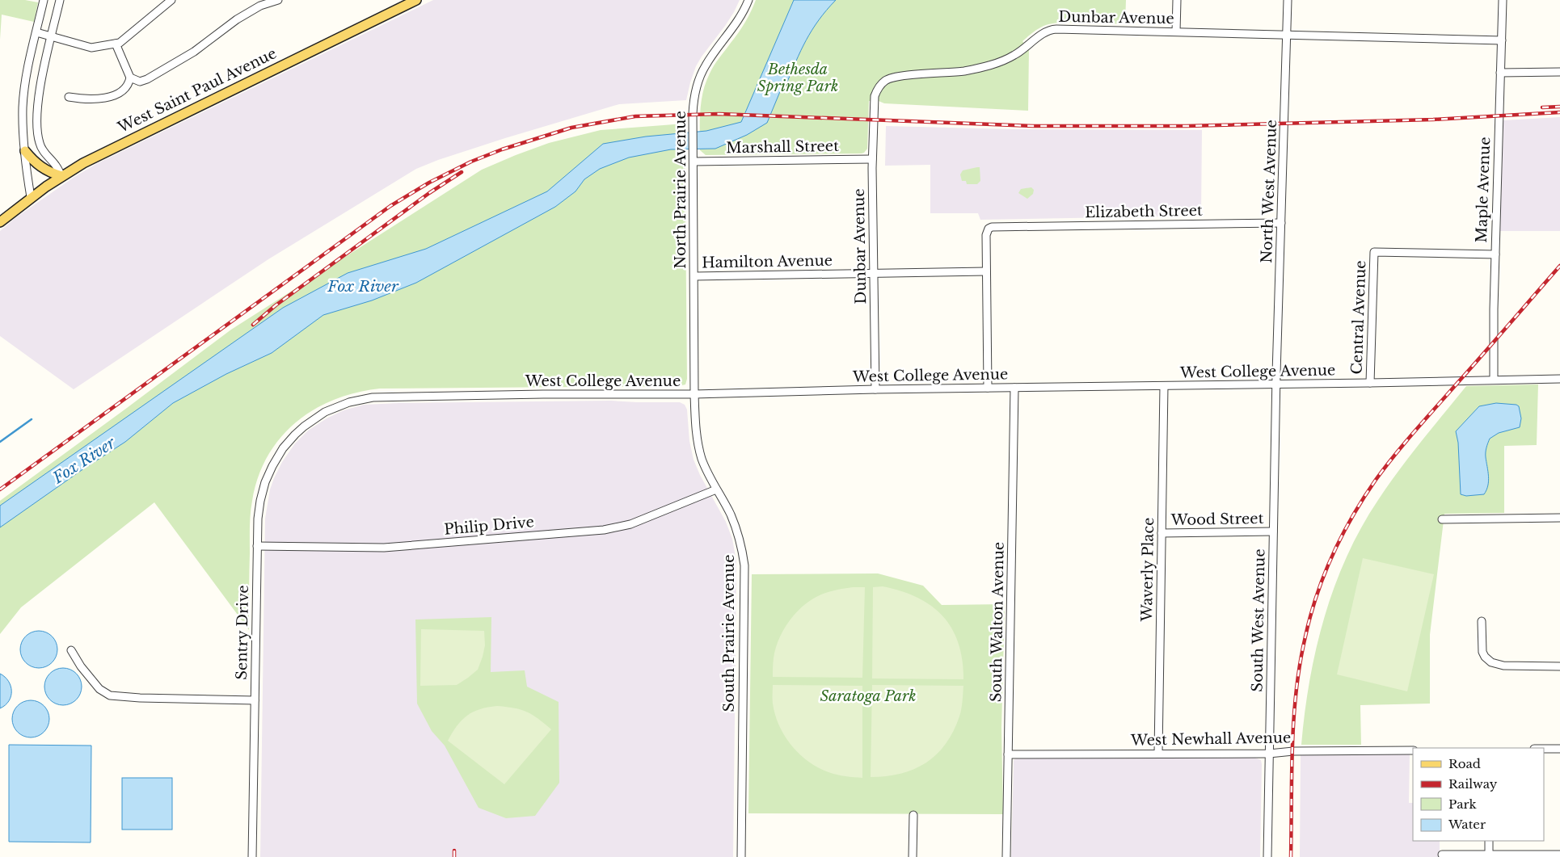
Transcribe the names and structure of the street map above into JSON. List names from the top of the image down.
{
  "streets": {
    "main road": ["West Saint Paul Avenue"],
    "street": [
      "Dunbar Avenue",
      "Marshall Street",
      "North Prairie Avenue",
      "Maple Avenue",
      "North West Avenue",
      "Elizabeth Street",
      "Hamilton Avenue",
      "Central Avenue",
      "West College Avenue",
      "Wood Street",
      "Philip Drive",
      "Waverly Place",
      "South West Avenue",
      "South Walton Avenue",
      "Sentry Drive",
      "South Prairie Avenue",
      "West Newhall Avenue"
    ]
  },
  "crossings": [
    ["Dunbar Avenue", "Marshall Street"],
    ["Dunbar Avenue", "Maple Avenue"],
    ["Dunbar Avenue", "North West Avenue"],
    ["Dunbar Avenue", "Hamilton Avenue"],
    ["Dunbar Avenue", "West College Avenue"],
    ["Marshall Street", "North Prairie Avenue"],
    ["North Prairie Avenue", "Hamilton Avenue"],
    ["North Prairie Avenue", "West College Avenue"],
    ["North Prairie Avenue", "South Prairie Avenue"],
    ["Maple Avenue", "Central Avenue"],
    ["Maple Avenue", "West College Avenue"],
    ["North West Avenue", "Elizabeth Street"],
    ["North West Avenue", "West College Avenue"],
    ["North West Avenue", "South West Avenue"],
    ["Elizabeth Street", "Hamilton Avenue"],
    ["Central Avenue", "West College Avenue"],
    ["West College Avenue", "Waverly Place"],
    ["West College Avenue", "South West Avenue"],
    ["West College Avenue", "South Walton Avenue"],
    ["West College Avenue", "Sentry Drive"],
    ["West College Avenue", "South Prairie Avenue"],
    ["Wood Street", "Waverly Place"],
    ["Wood Street", "South West Avenue"],
    ["Philip Drive", "Sentry Drive"],
    ["Philip Drive", "South Prairie Avenue"],
    ["Waverly Place", "West Newhall Avenue"],
    ["South West Avenue", "West Newhall Avenue"],
    ["South Walton Avenue", "West Newhall Avenue"]
  ],
  "water": ["Fox River"],
  "parks": ["Bethesda Spring Park", "Saratoga Park"],
  "legend": [
    "Road",
    "Railway",
    "Park",
    "Water"
  ]
}
